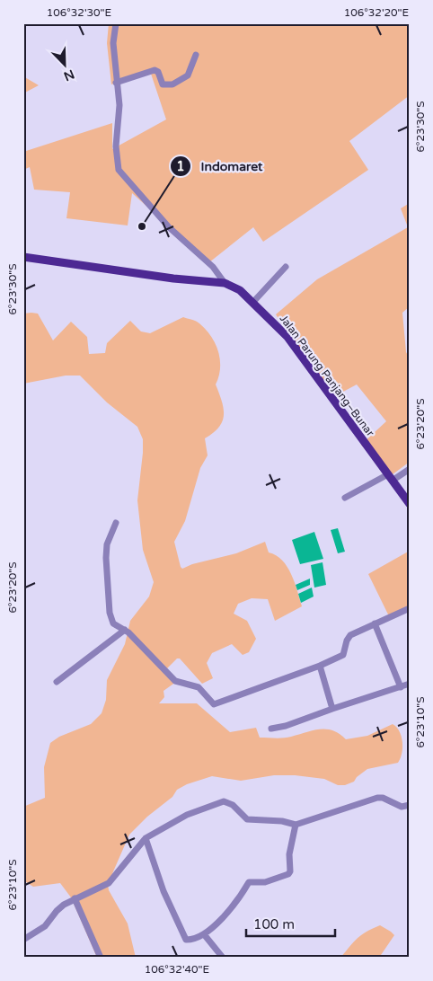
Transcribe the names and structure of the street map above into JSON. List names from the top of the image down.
{
  "streets": {
    "main road": ["Jalan Parung Panjang–Bunar"]
  },
  "places": ["Indomaret"],
  "scale_bar": "100 m",
  "north": "bottom right",
  "coordinates": [
    "106°32'30\"E",
    "106°32'20\"E",
    "6°23'30\"S",
    "6°23'20\"S",
    "6°23'10\"S",
    "106°32'40\"E"
  ]
}
